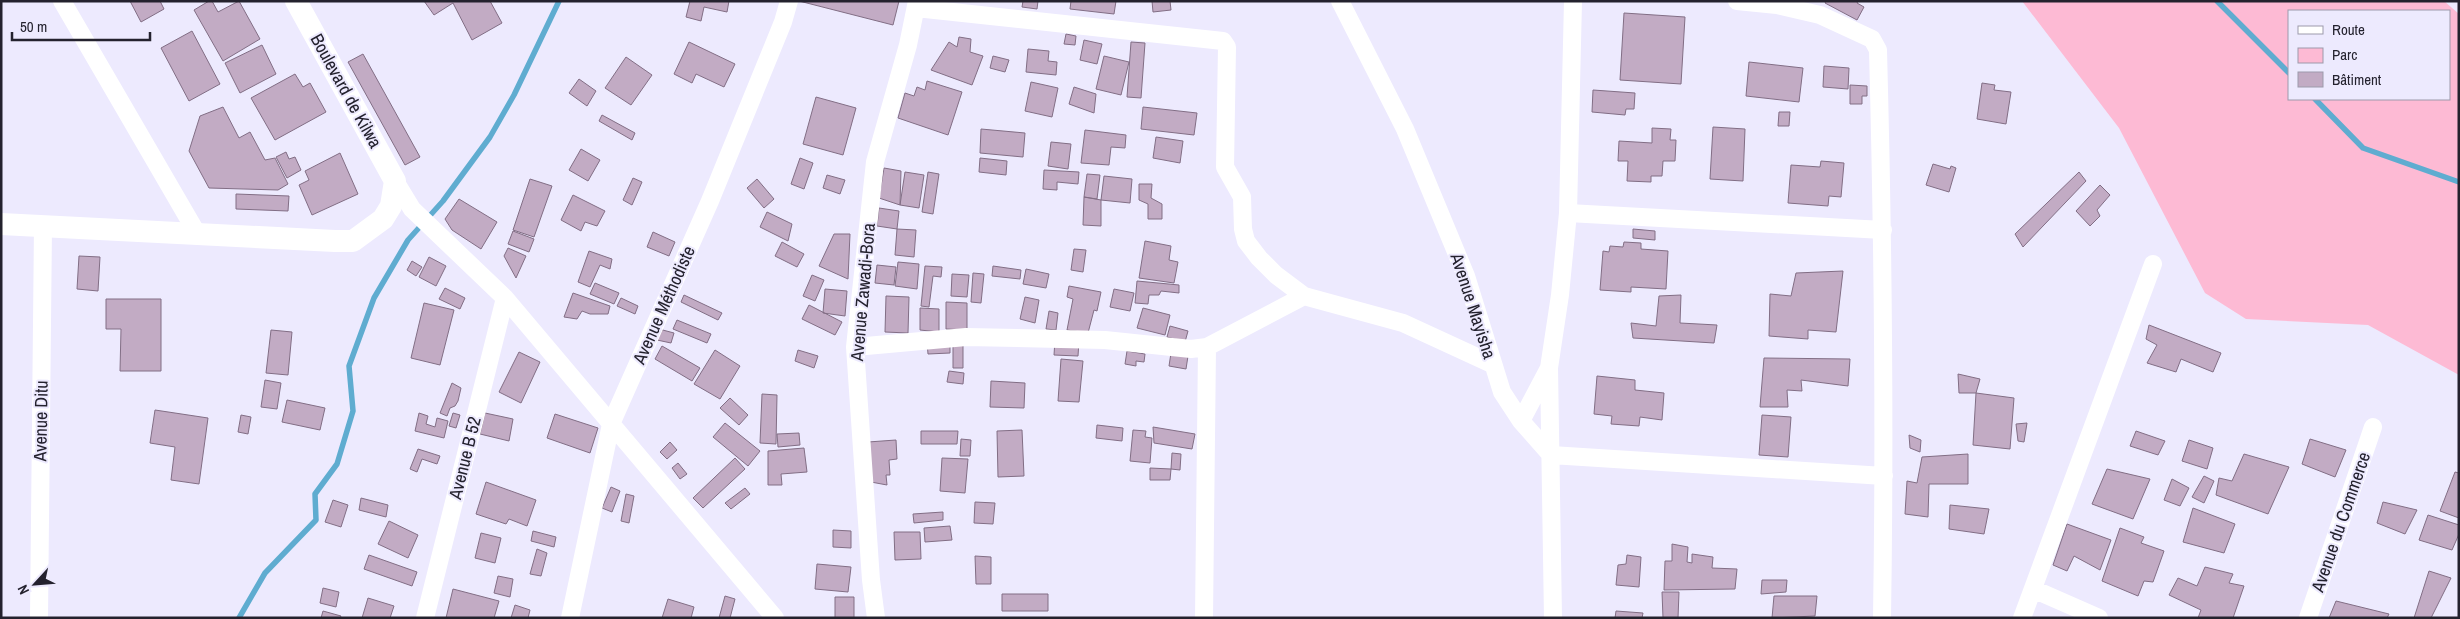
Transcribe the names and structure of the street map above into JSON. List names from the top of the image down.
{
  "streets": {
    "street": [
      "Boulevard de Kilwa",
      "Avenue Zawadi-Bora",
      "Avenue Méthodiste",
      "Avenue Mayisha",
      "Avenue Ditu",
      "Avenue B 52",
      "Avenue du Commerce"
    ]
  },
  "legend": ["Route", "Parc", "Bâtiment"],
  "scale_bar": "50 m",
  "north": "bottom left"
}
